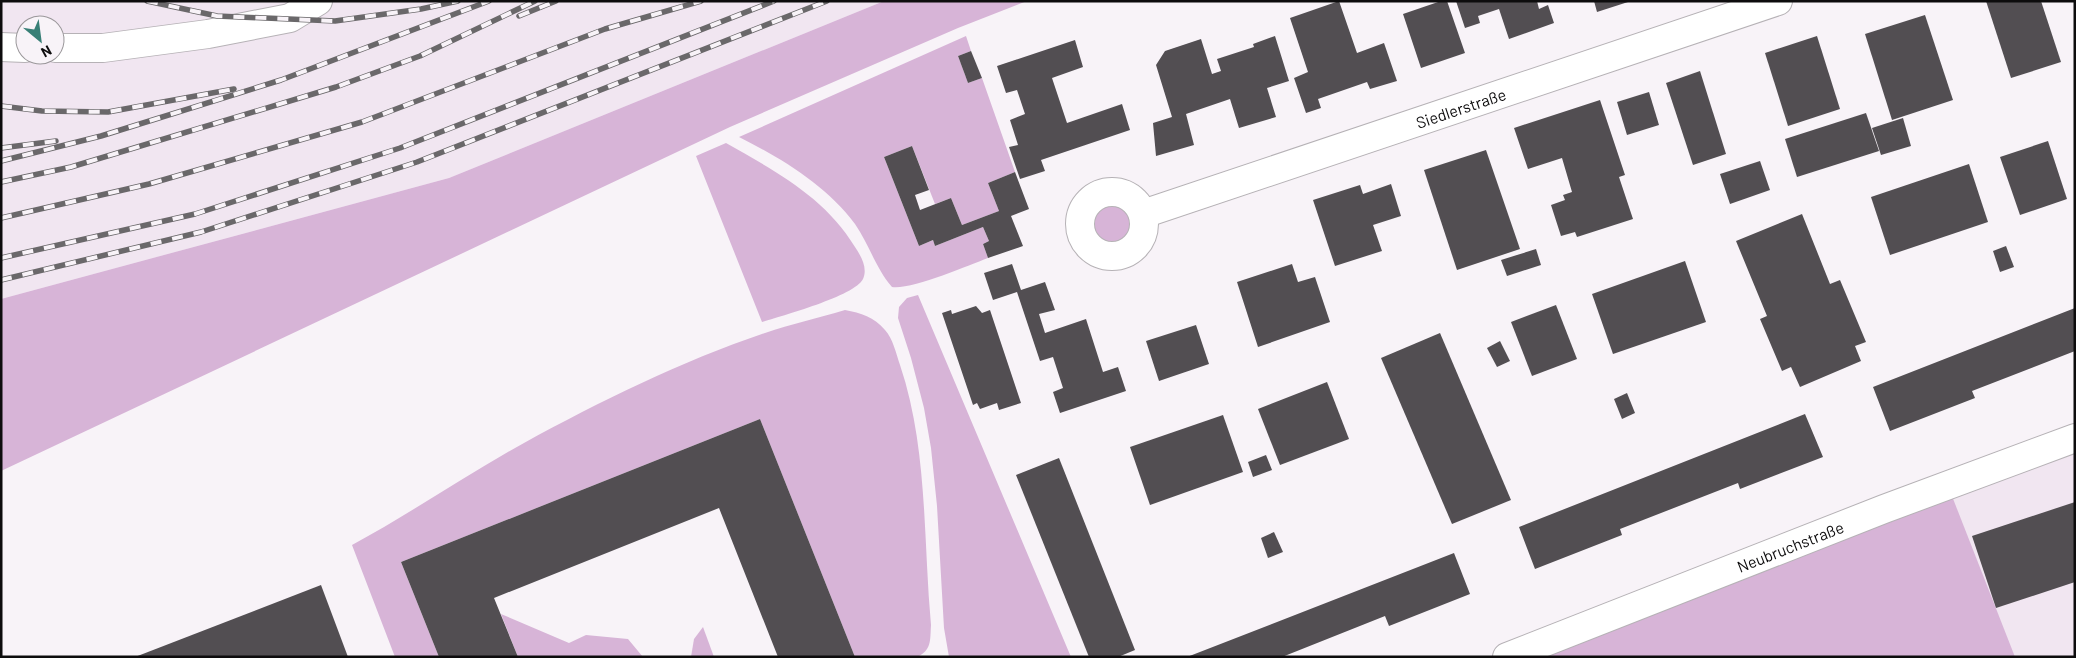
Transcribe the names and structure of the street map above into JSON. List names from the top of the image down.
{
  "streets": {
    "street": ["Siedlerstraße", "Neubruchstraße"]
  },
  "north": "bottom right"
}
